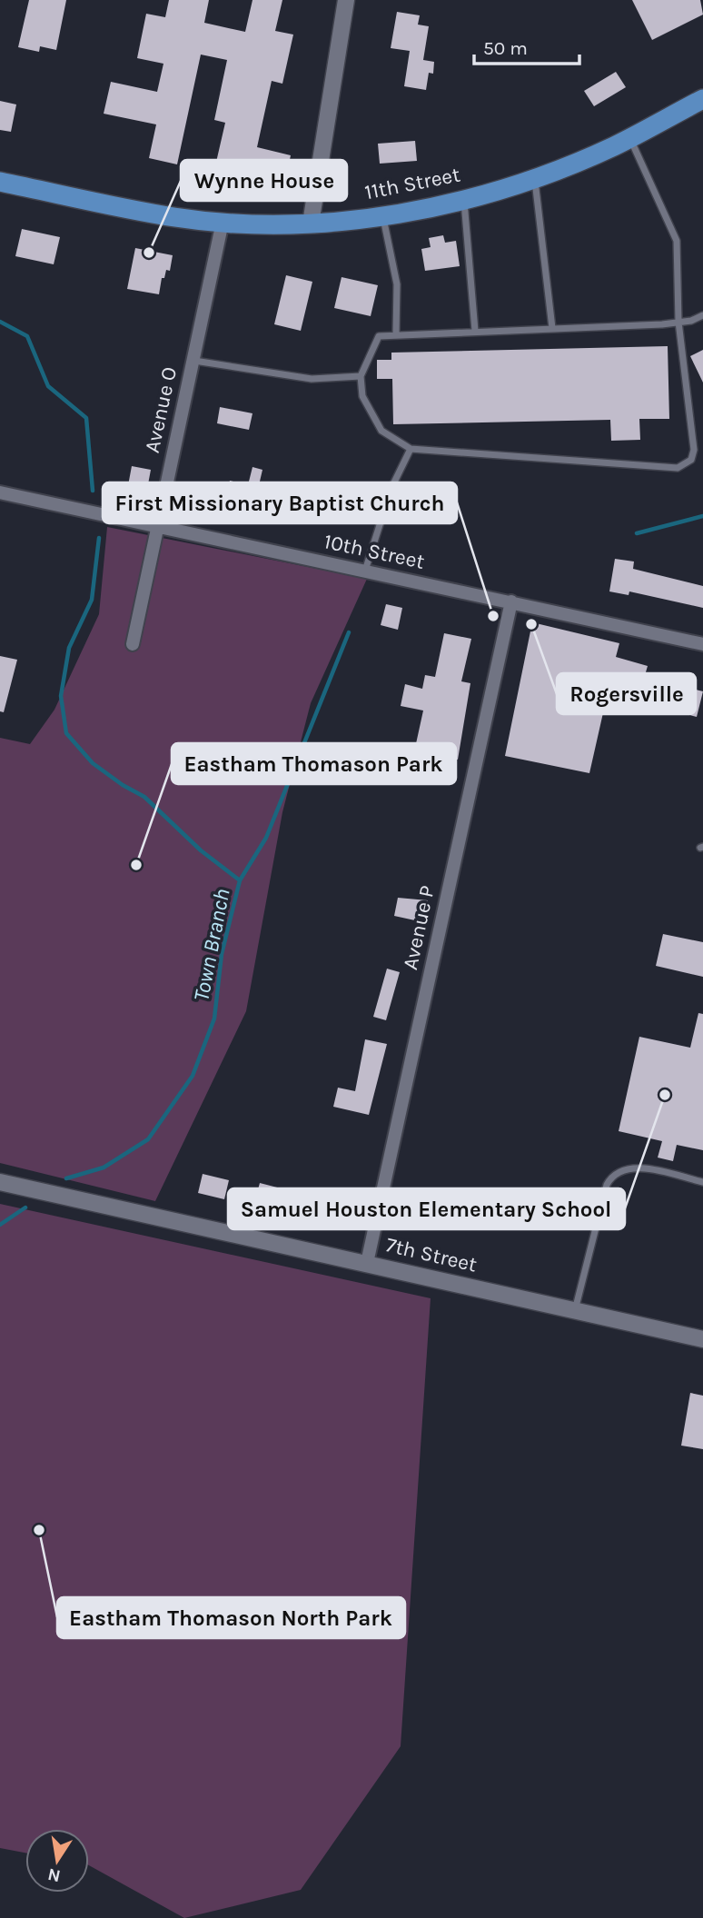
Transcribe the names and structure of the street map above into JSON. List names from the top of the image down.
{
  "streets": {
    "main road": ["11th Street"],
    "street": [
      "Avenue O",
      "10th Street",
      "Avenue P",
      "7th Street"
    ]
  },
  "crossings": [
    ["11th Street", "Avenue O"],
    ["Avenue O", "10th Street"],
    ["10th Street", "Avenue P"],
    ["Avenue P", "7th Street"]
  ],
  "water": ["Town Branch"],
  "places": [
    "Wynne House",
    "First Missionary Baptist Church",
    "Rogersville",
    "Eastham Thomason Park",
    "Samuel Houston Elementary School",
    "Eastham Thomason North Park"
  ],
  "scale_bar": "50 m",
  "north": "bottom"
}
